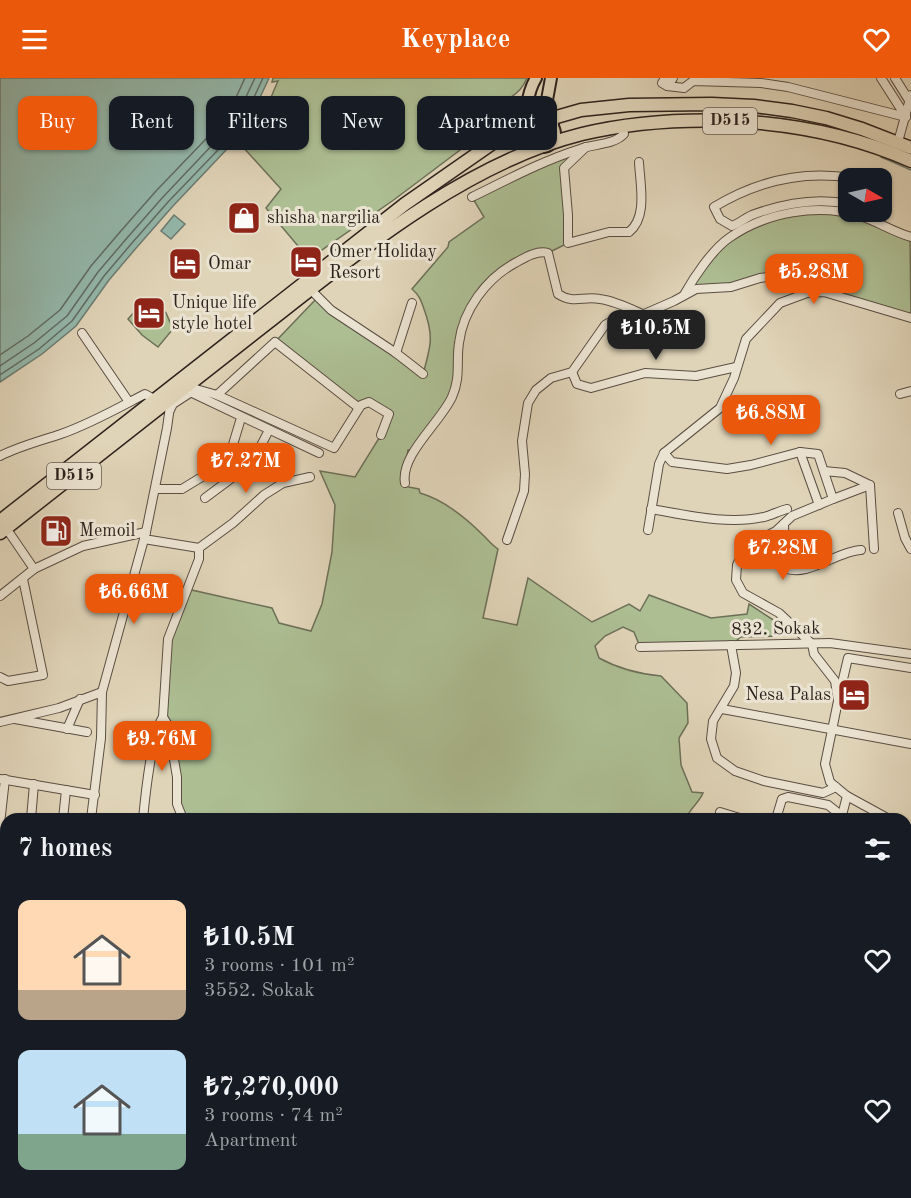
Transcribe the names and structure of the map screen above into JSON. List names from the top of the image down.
{
  "streets": {
    "highway": ["D515"],
    "street": ["832. Sokak"]
  },
  "places": {
    "shop": ["shisha nargilia"],
    "hotel": [
      "Omer Holiday Resort",
      "Omar",
      "Unique life style hotel",
      "Nesa Palas"
    ],
    "fuel station": ["Memoil"]
  },
  "north": "right",
  "page": {
    "header": "Keyplace",
    "chip": [
      "Buy",
      "Rent",
      "Filters",
      "New",
      "Apartment"
    ],
    "price": [
      "₺5.28M",
      "₺10.5M",
      "₺6.88M",
      "₺7.27M",
      "₺7.28M",
      "₺6.66M",
      "₺9.76M"
    ],
    "heading": "7 homes",
    "list": [
      {
        "name": "₺10.5M",
        "note": "3 rooms · 101 m² · 3552. Sokak"
      },
      {
        "name": "₺7,270,000",
        "note": "3 rooms · 74 m² · Apartment"
      }
    ]
  }
}
